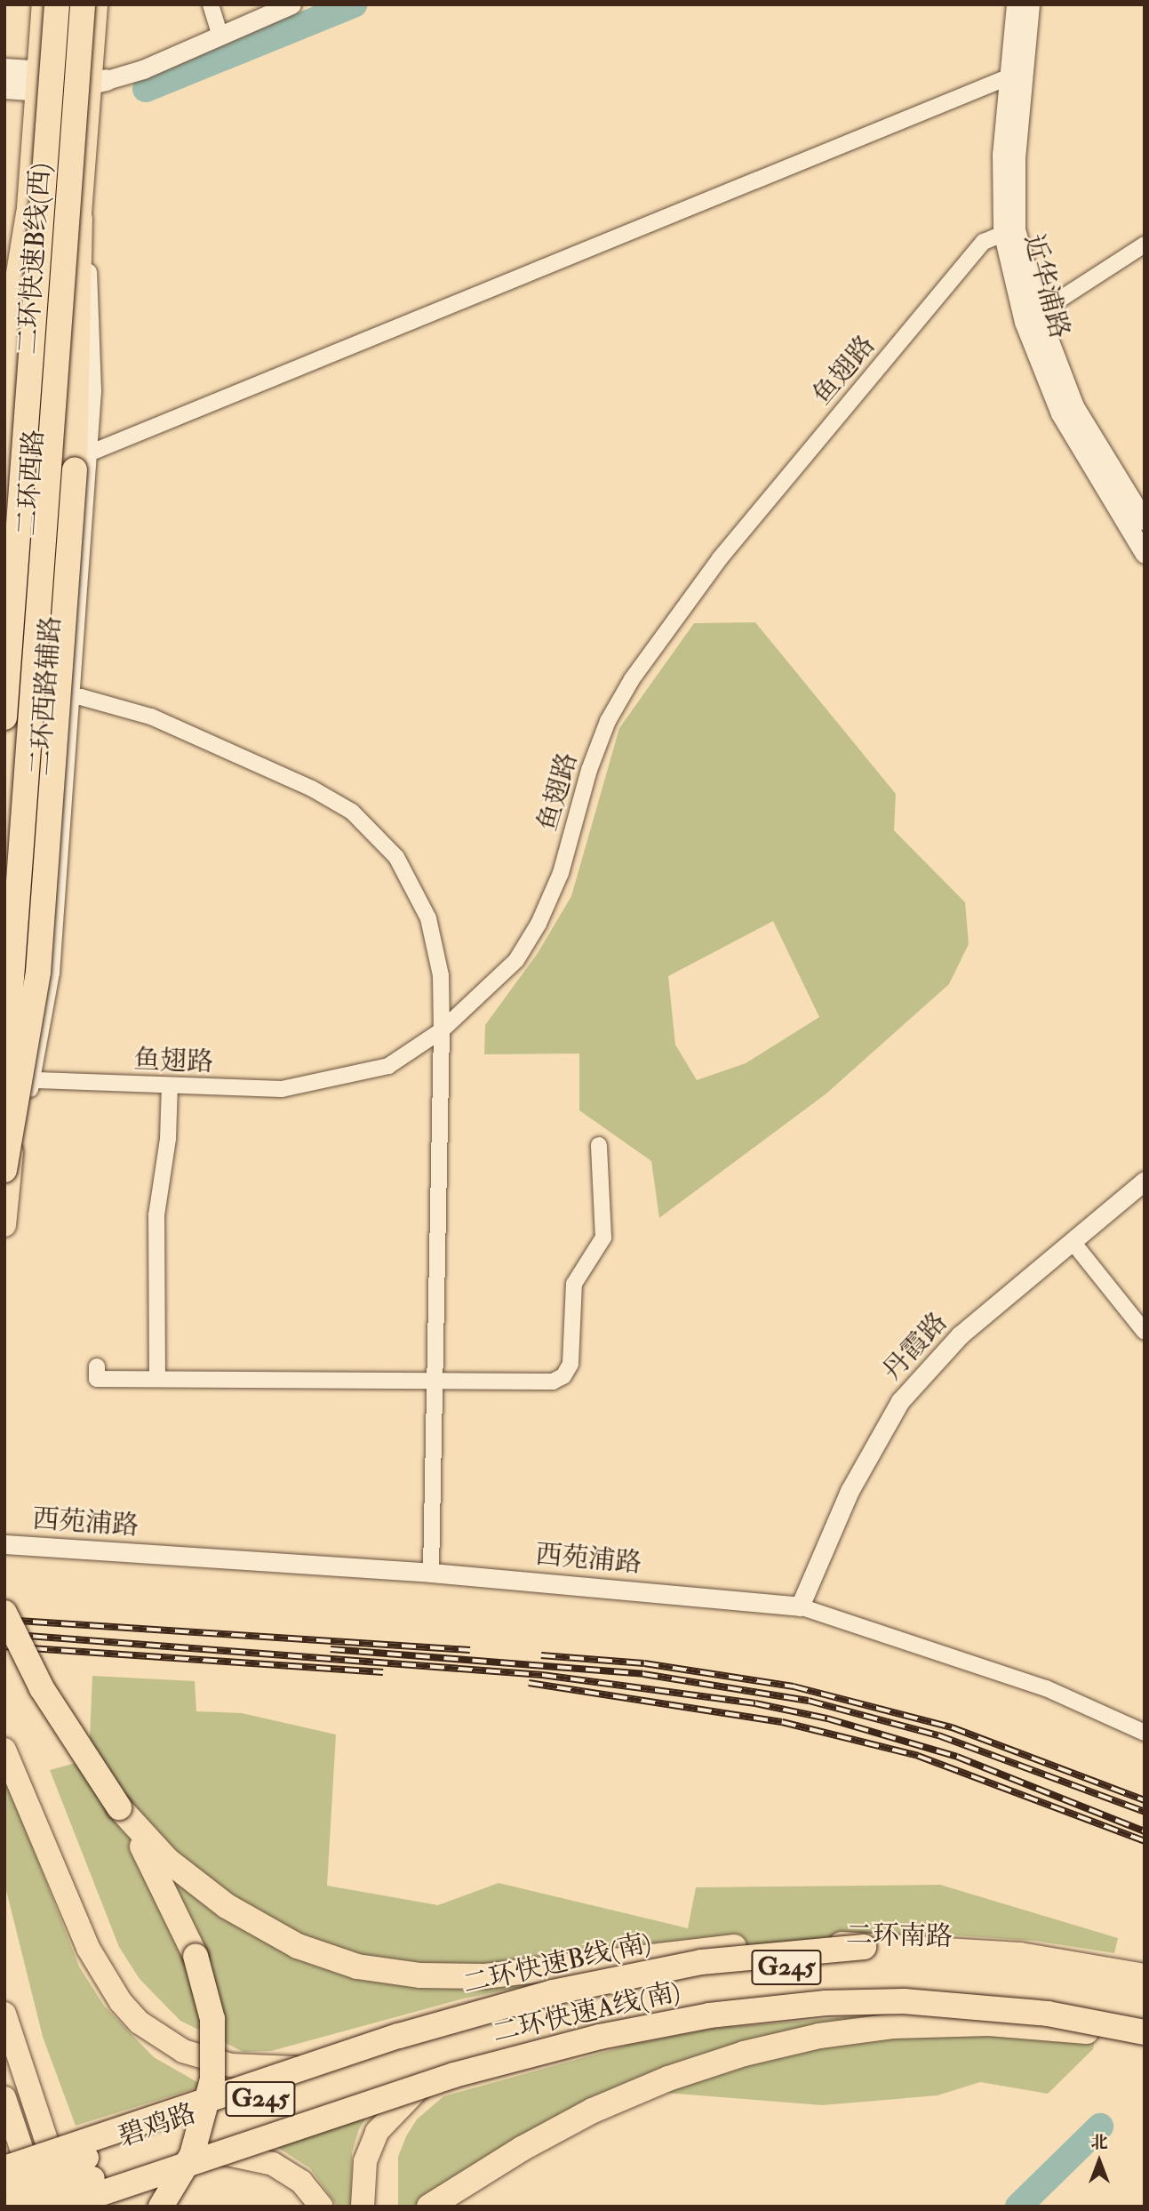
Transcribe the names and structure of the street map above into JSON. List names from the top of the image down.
{
  "streets": {
    "highway": ["二环快速B线(西)", "二环快速B线(南)", "二环快速A线(南)"],
    "main road": [
      "二环西路",
      "二环南路",
      "G245",
      "碧鸡路"
    ],
    "street": [
      "近华浦路",
      "鱼翅路",
      "二环西路辅路",
      "丹霞路",
      "西苑浦路"
    ]
  },
  "crossings": [
    ["二环快速B线(西)", "鱼翅路"],
    ["二环快速B线(西)", "二环西路"],
    ["近华浦路", "鱼翅路"],
    ["鱼翅路", "二环西路"],
    ["二环西路", "二环西路辅路"],
    ["丹霞路", "西苑浦路"],
    ["二环南路", "碧鸡路"]
  ],
  "north": "top"
}
